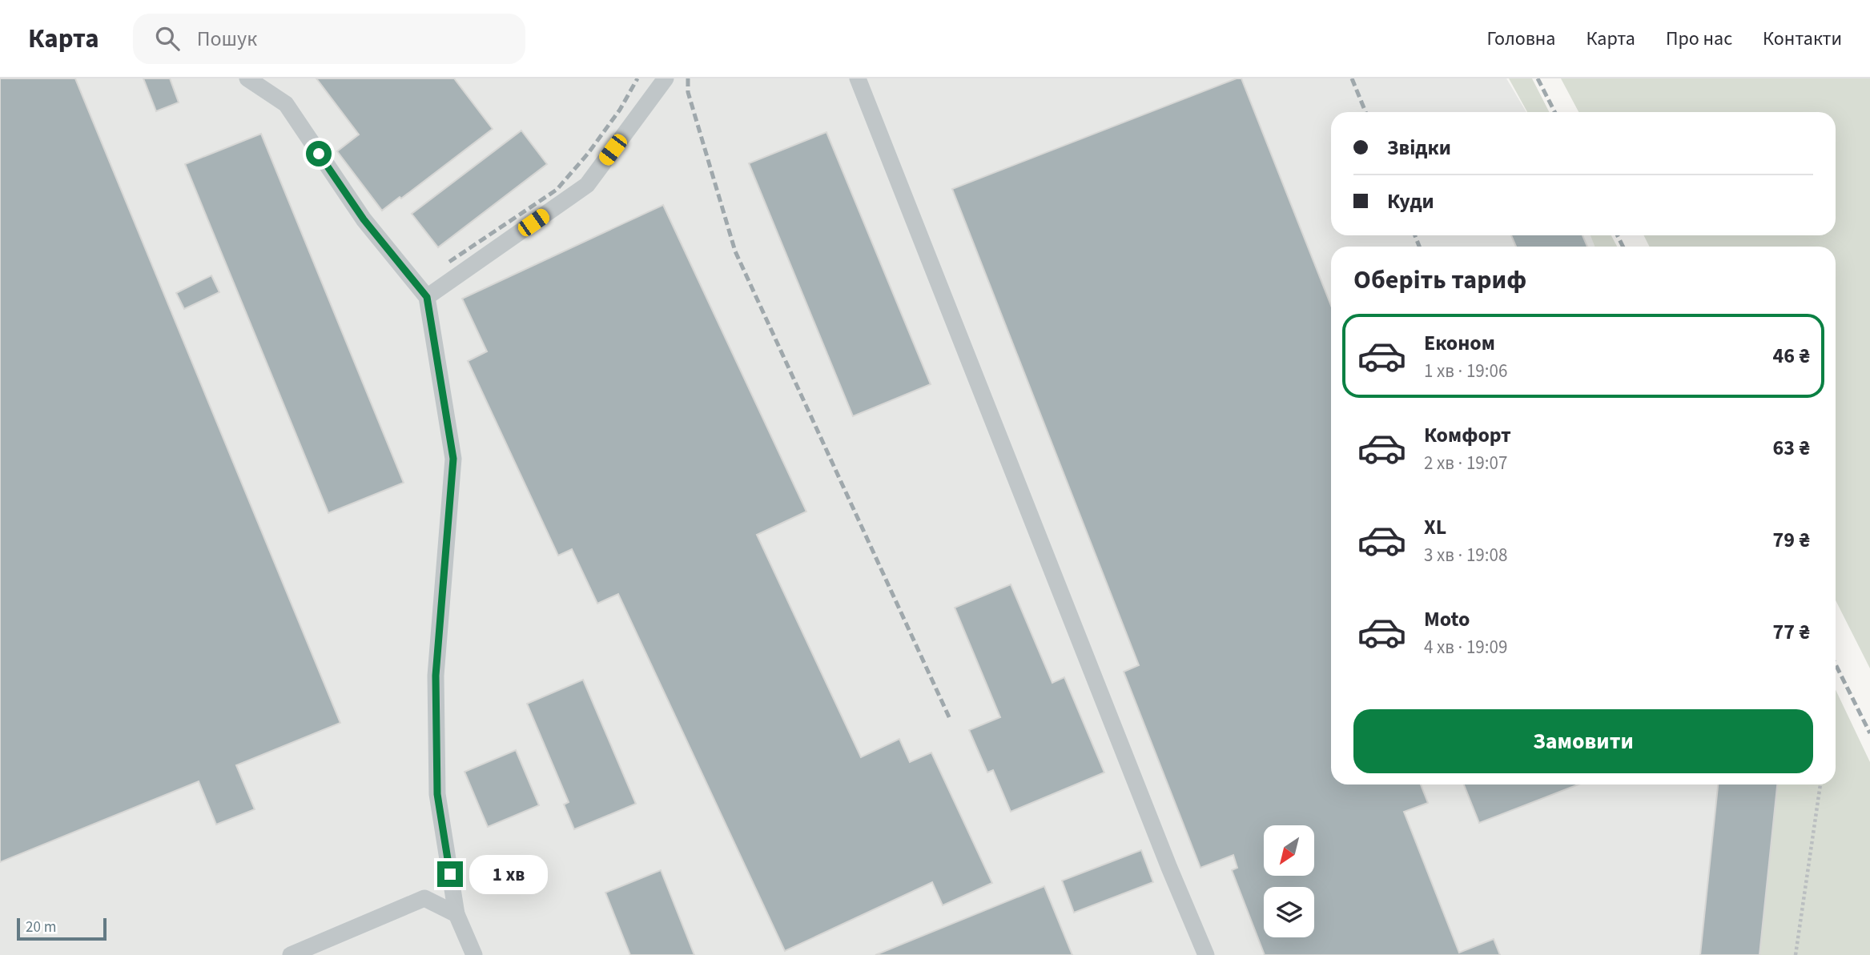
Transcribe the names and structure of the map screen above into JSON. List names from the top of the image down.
{
  "scale_bar": "20 m",
  "north": "bottom left",
  "page": {
    "header": "Карта",
    "search": "Пошук",
    "nav": [
      "Головна",
      "Карта",
      "Про нас",
      "Контакти"
    ],
    "banner": ["Звідки", "Куди"],
    "heading": "Оберіть тариф",
    "list": [
      {
        "name": "Економ",
        "note": "1 хв · 19:06",
        "value": "46 ₴"
      },
      {
        "name": "Комфорт",
        "note": "2 хв · 19:07",
        "value": "63 ₴"
      },
      {
        "name": "XL",
        "note": "3 хв · 19:08",
        "value": "79 ₴"
      },
      {
        "name": "Moto",
        "note": "4 хв · 19:09",
        "value": "77 ₴"
      }
    ],
    "buttons": "Замовити",
    "bubble": "1 хв",
    "scale": "20 m"
  }
}
